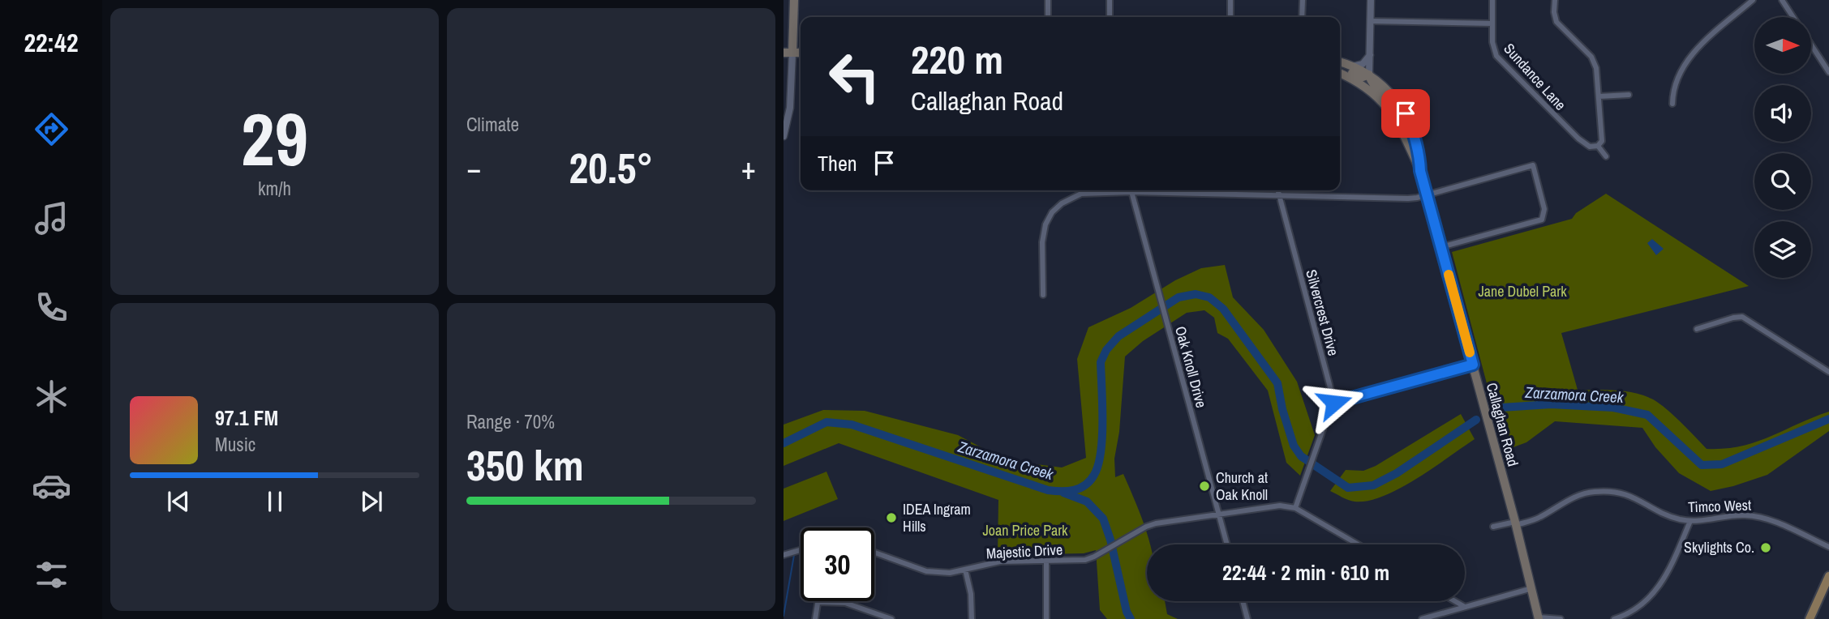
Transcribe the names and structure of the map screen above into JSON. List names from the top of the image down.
{
  "streets": {
    "main road": ["Callaghan Road"],
    "street": [
      "Sundance Lane",
      "Silvercrest Drive",
      "Oak Knoll Drive",
      "Timco West",
      "Majestic Drive"
    ]
  },
  "crossings": [
    ["Oak Knoll Drive", "Majestic Drive"],
    ["Callaghan Road", "Timco West"]
  ],
  "water": ["Zarzamora Creek"],
  "parks": ["Jane Dubel Park", "Joan Price Park"],
  "places": ["Church at Oak Knoll", "IDEA Ingram Hills", "Skylights Co."],
  "north": "right",
  "page": {
    "tabs": "22:42",
    "tile": [
      ["29", "km/h"],
      "Climate",
      ["Range · 70%", "350 km"]
    ],
    "turn": ["220 m", "Callaghan Road"],
    "then": "Then",
    "heat": ["−", "20.5°", "+"],
    "song": ["97.1 FM", "Music"],
    "limit": "30",
    "trip": "22:44 · 2 min · 610 m"
  }
}
